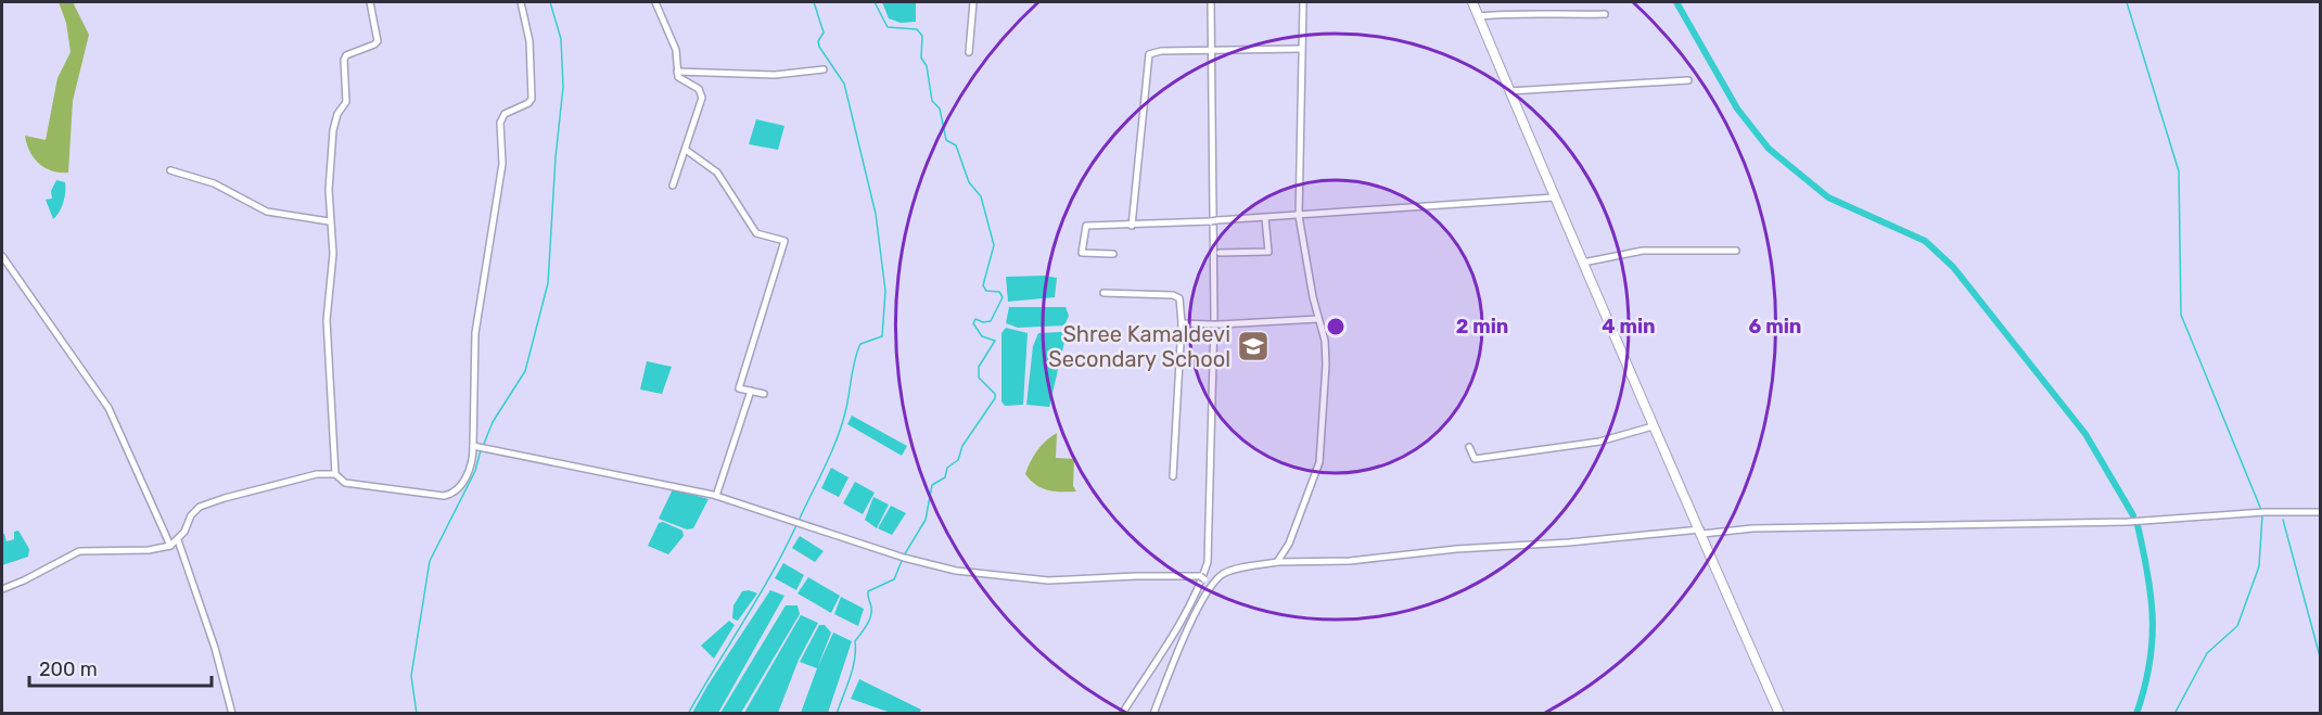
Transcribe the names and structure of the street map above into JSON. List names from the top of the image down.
{
  "places": {
    "school or university": ["Shree Kamaldevi Secondary School"]
  },
  "scale_bar": "200 m",
  "rings": ["2 min", "4 min", "6 min"]
}
